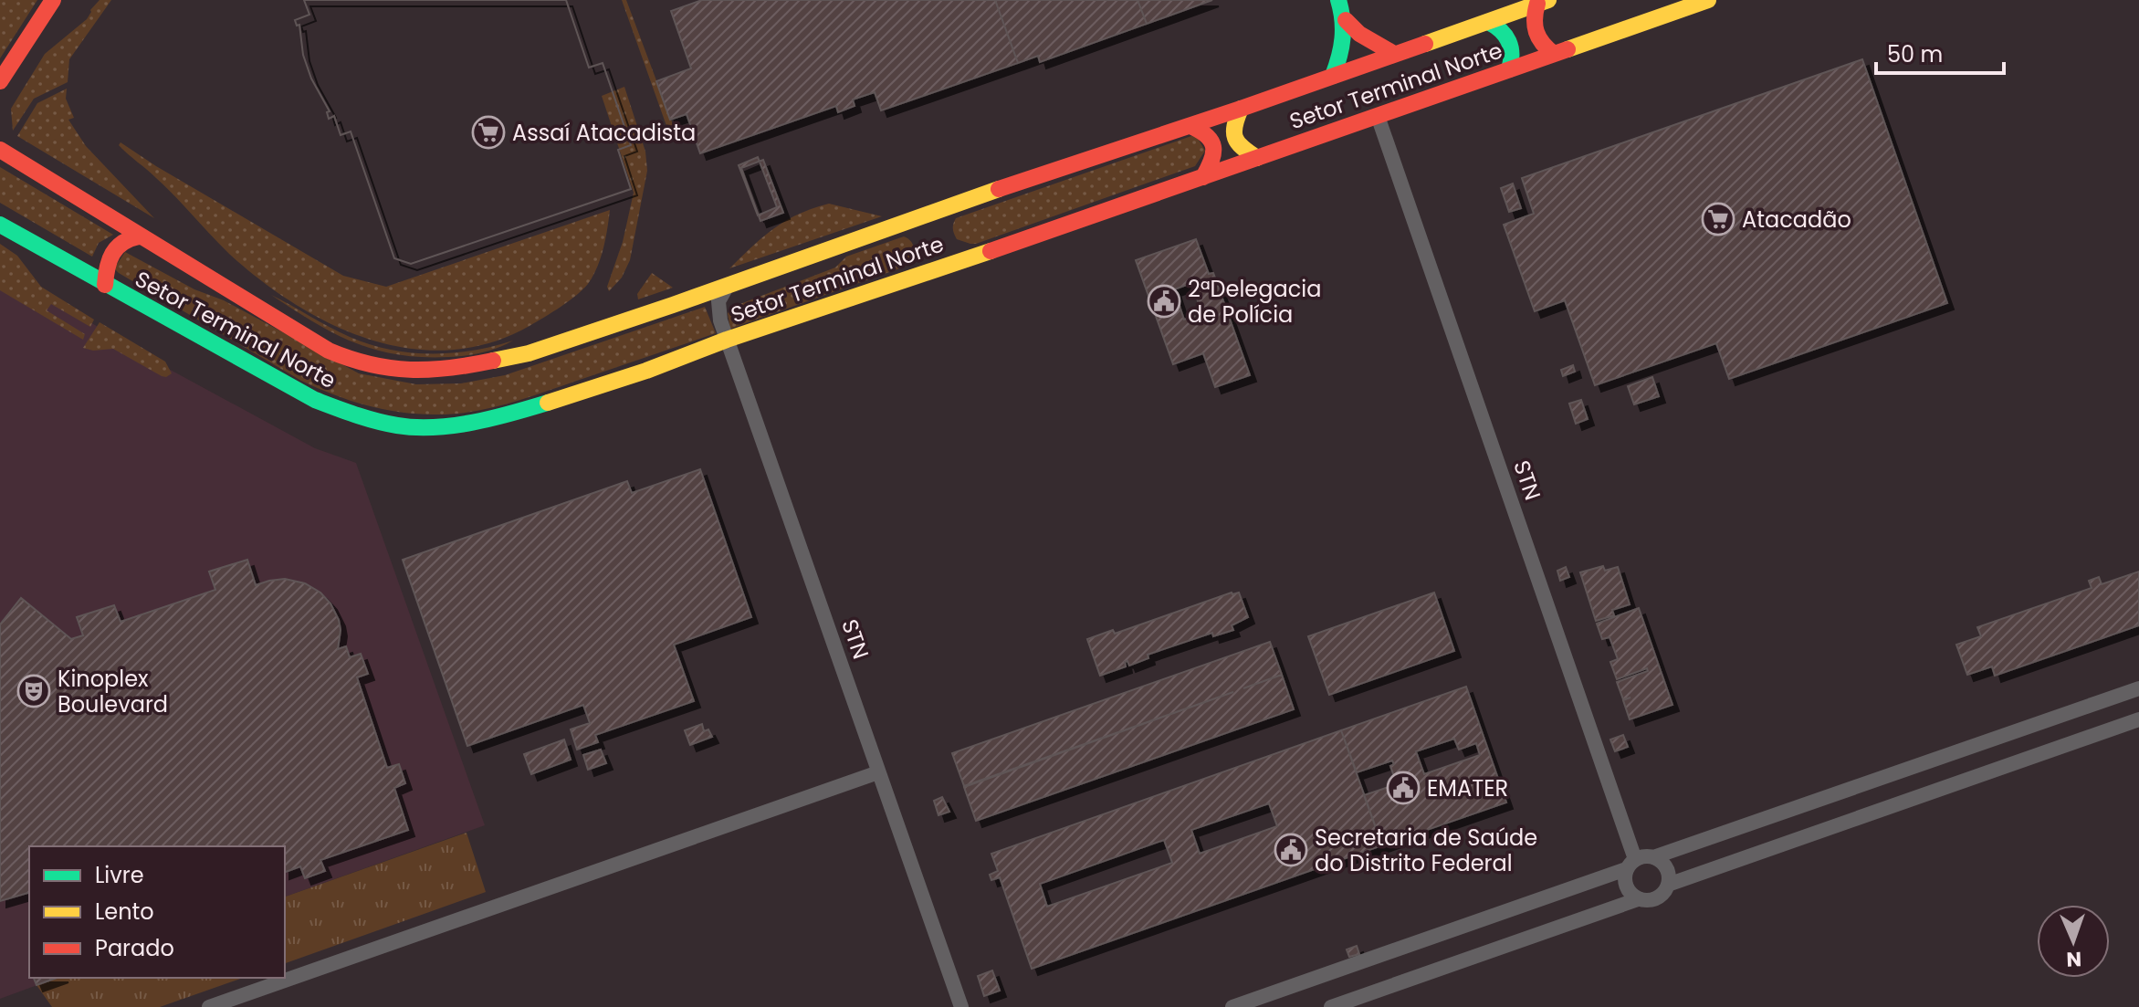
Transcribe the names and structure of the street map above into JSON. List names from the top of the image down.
{
  "streets": {
    "main road": ["Setor Terminal Norte"],
    "street": ["STN"]
  },
  "crossings": [
    ["Setor Terminal Norte", "STN"]
  ],
  "places": {
    "supermarket": ["Assaí Atacadista", "Atacadão"],
    "public building": ["2ªDelegacia de Polícia", "EMATER", "Secretaria de Saúde do Distrito Federal"],
    "theatre": ["Kinoplex Boulevard"]
  },
  "legend": ["Livre", "Lento", "Parado"],
  "scale_bar": "50 m",
  "north": "bottom"
}
